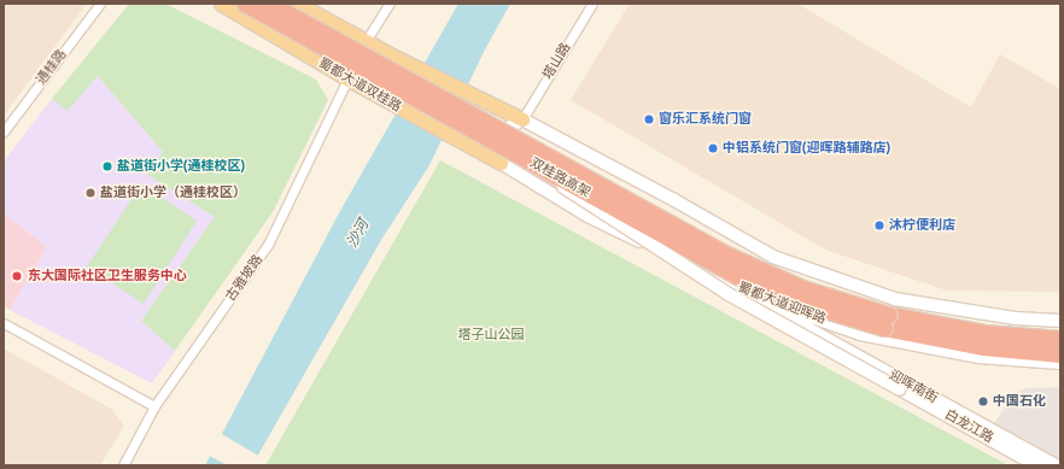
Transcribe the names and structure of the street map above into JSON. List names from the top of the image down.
{
  "streets": {
    "highway": ["双桂路高架"],
    "main road": [
      "蜀都大道双桂路",
      "蜀都大道迎晖路",
      "迎晖南街",
      "白龙江路"
    ],
    "street": ["塔山路", "通桂路", "古雅坡路"]
  },
  "crossings": [
    ["蜀都大道双桂路", "双桂路高架"],
    ["蜀都大道双桂路", "古雅坡路"],
    ["蜀都大道双桂路", "蜀都大道迎晖路"],
    ["蜀都大道双桂路", "白龙江路"],
    ["双桂路高架", "蜀都大道迎晖路"],
    ["双桂路高架", "白龙江路"],
    ["蜀都大道迎晖路", "迎晖南街"],
    ["蜀都大道迎晖路", "白龙江路"]
  ],
  "water": ["沙河"],
  "parks": ["塔子山公园"],
  "places": [
    "窗乐汇系统门窗",
    "中铝系统门窗(迎晖路辅路店)",
    "盐道街小学(通桂校区)",
    "盐道街小学（通桂校区）",
    "沐柠便利店",
    "东大国际社区卫生服务中心",
    "中国石化"
  ]
}
